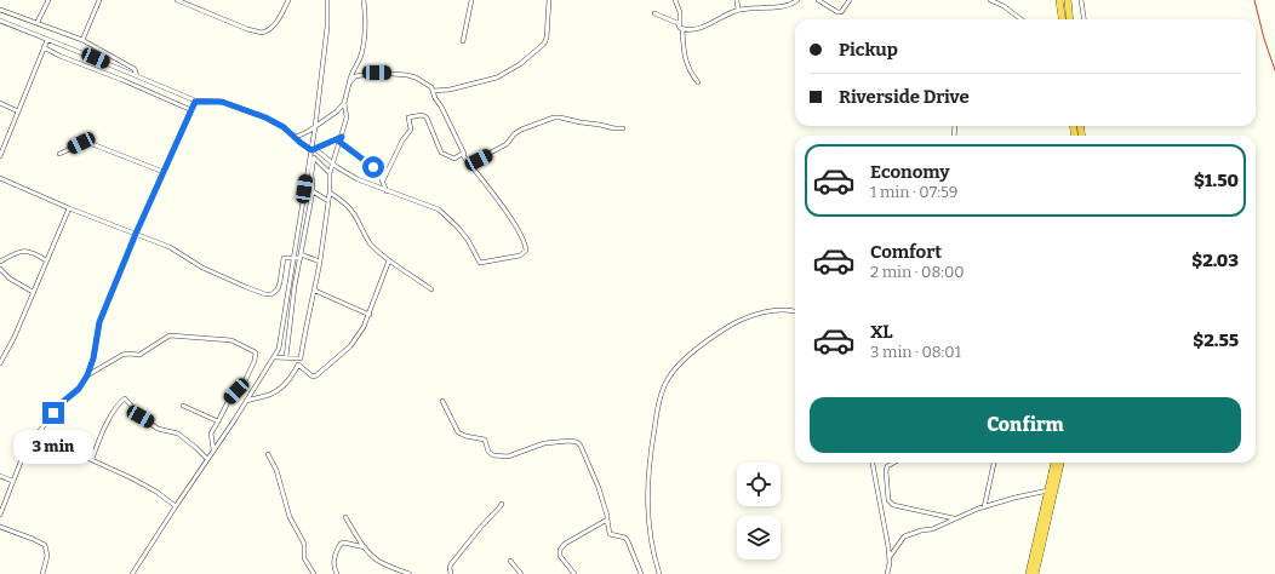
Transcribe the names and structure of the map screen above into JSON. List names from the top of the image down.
{
  "page": {
    "banner": ["Pickup", "Riverside Drive"],
    "list": [
      {
        "name": "Economy",
        "note": "1 min · 07:59",
        "value": "$1.50"
      },
      {
        "name": "Comfort",
        "note": "2 min · 08:00",
        "value": "$2.03"
      },
      {
        "name": "XL",
        "note": "3 min · 08:01",
        "value": "$2.55"
      }
    ],
    "buttons": "Confirm",
    "bubble": "3 min"
  }
}
